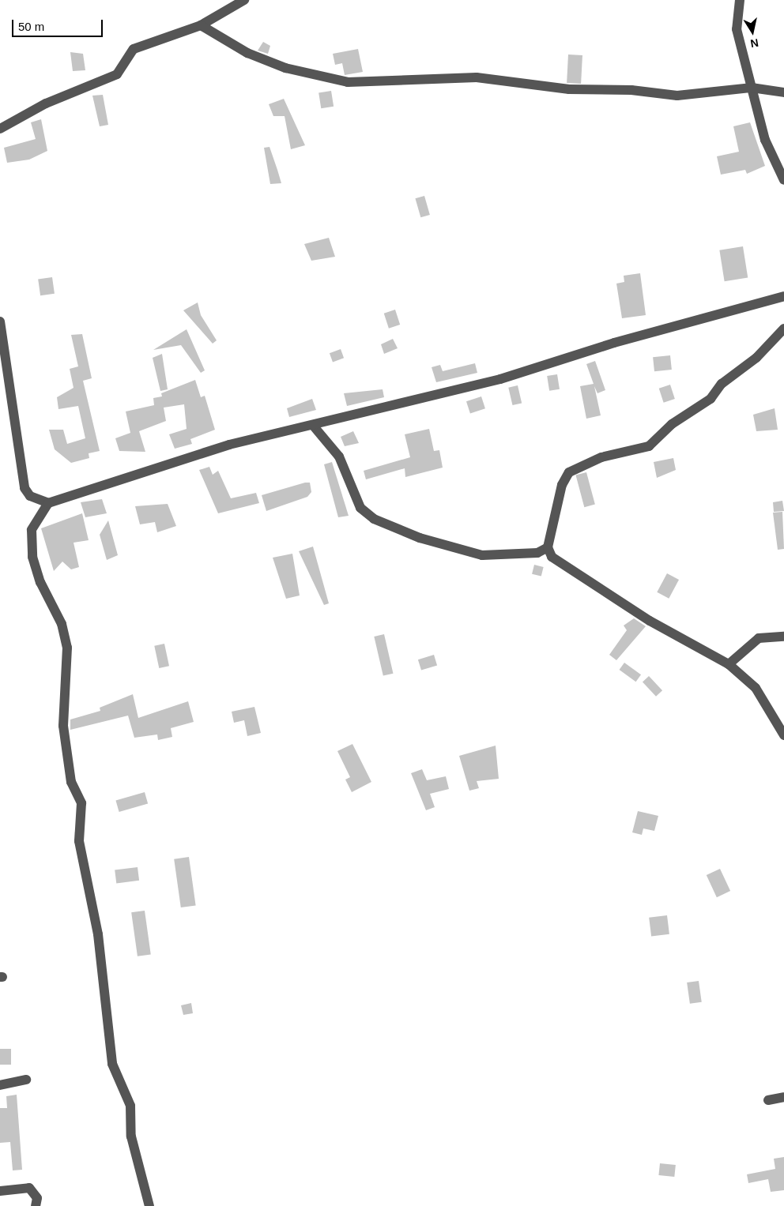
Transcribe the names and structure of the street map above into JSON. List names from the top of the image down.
{
  "scale_bar": "50 m",
  "north": "bottom"
}
